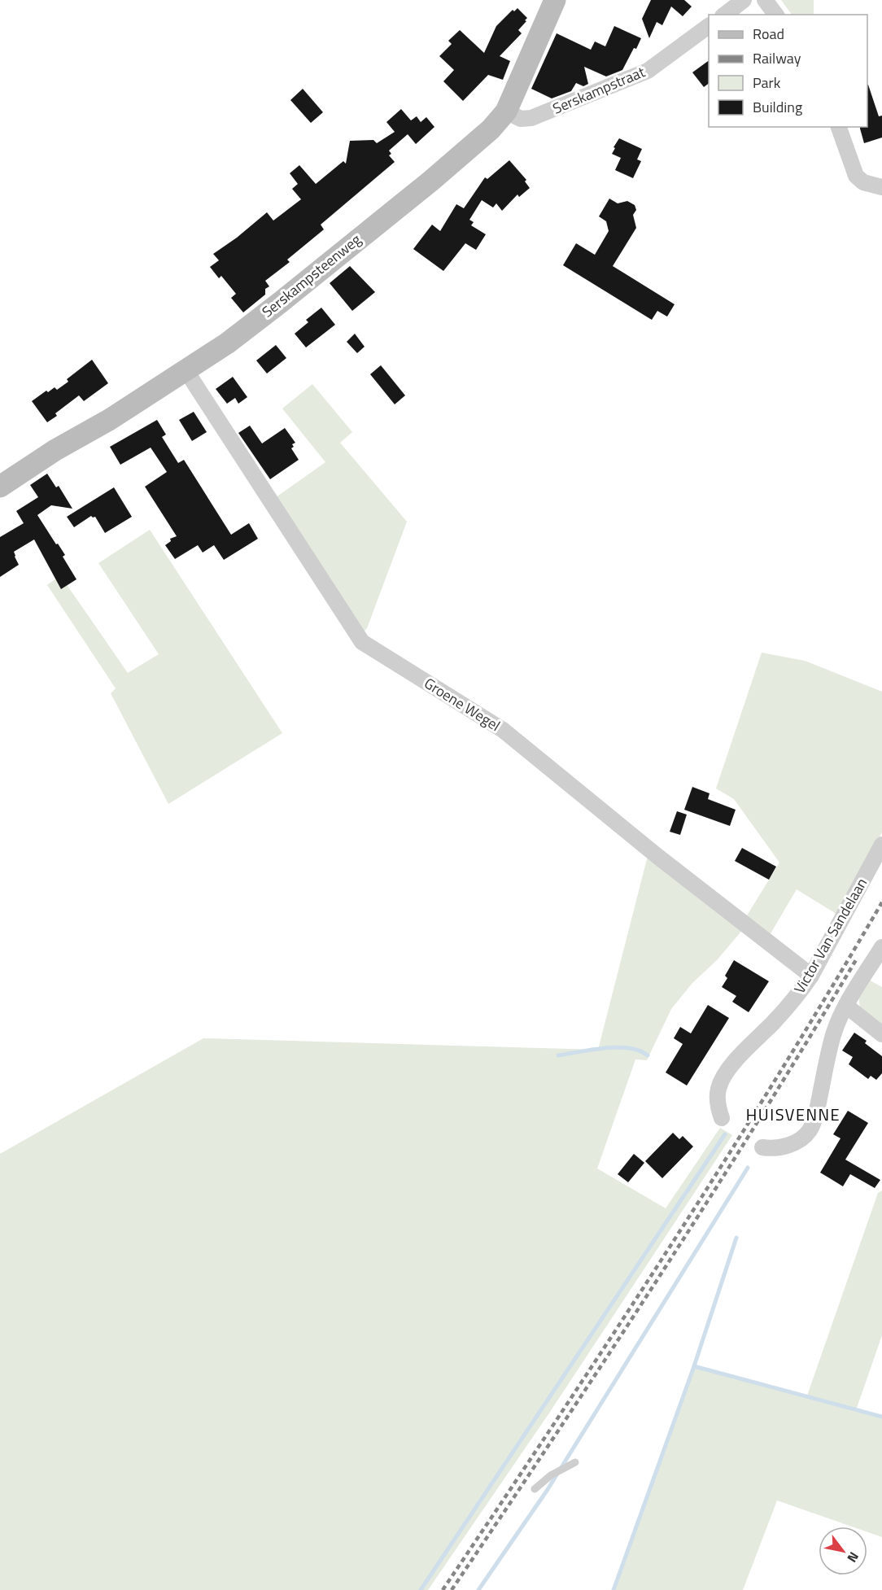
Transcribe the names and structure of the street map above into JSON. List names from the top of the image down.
{
  "streets": {
    "street": [
      "Serskampstraat",
      "Serskampsteenweg",
      "Groene Wegel",
      "Victor Van Sandelaan"
    ]
  },
  "crossings": [
    ["Serskampstraat", "Serskampsteenweg"],
    ["Serskampsteenweg", "Groene Wegel"],
    ["Groene Wegel", "Victor Van Sandelaan"]
  ],
  "districts": ["HUISVENNE"],
  "legend": [
    "Road",
    "Railway",
    "Park",
    "Building"
  ],
  "north": "bottom right"
}
